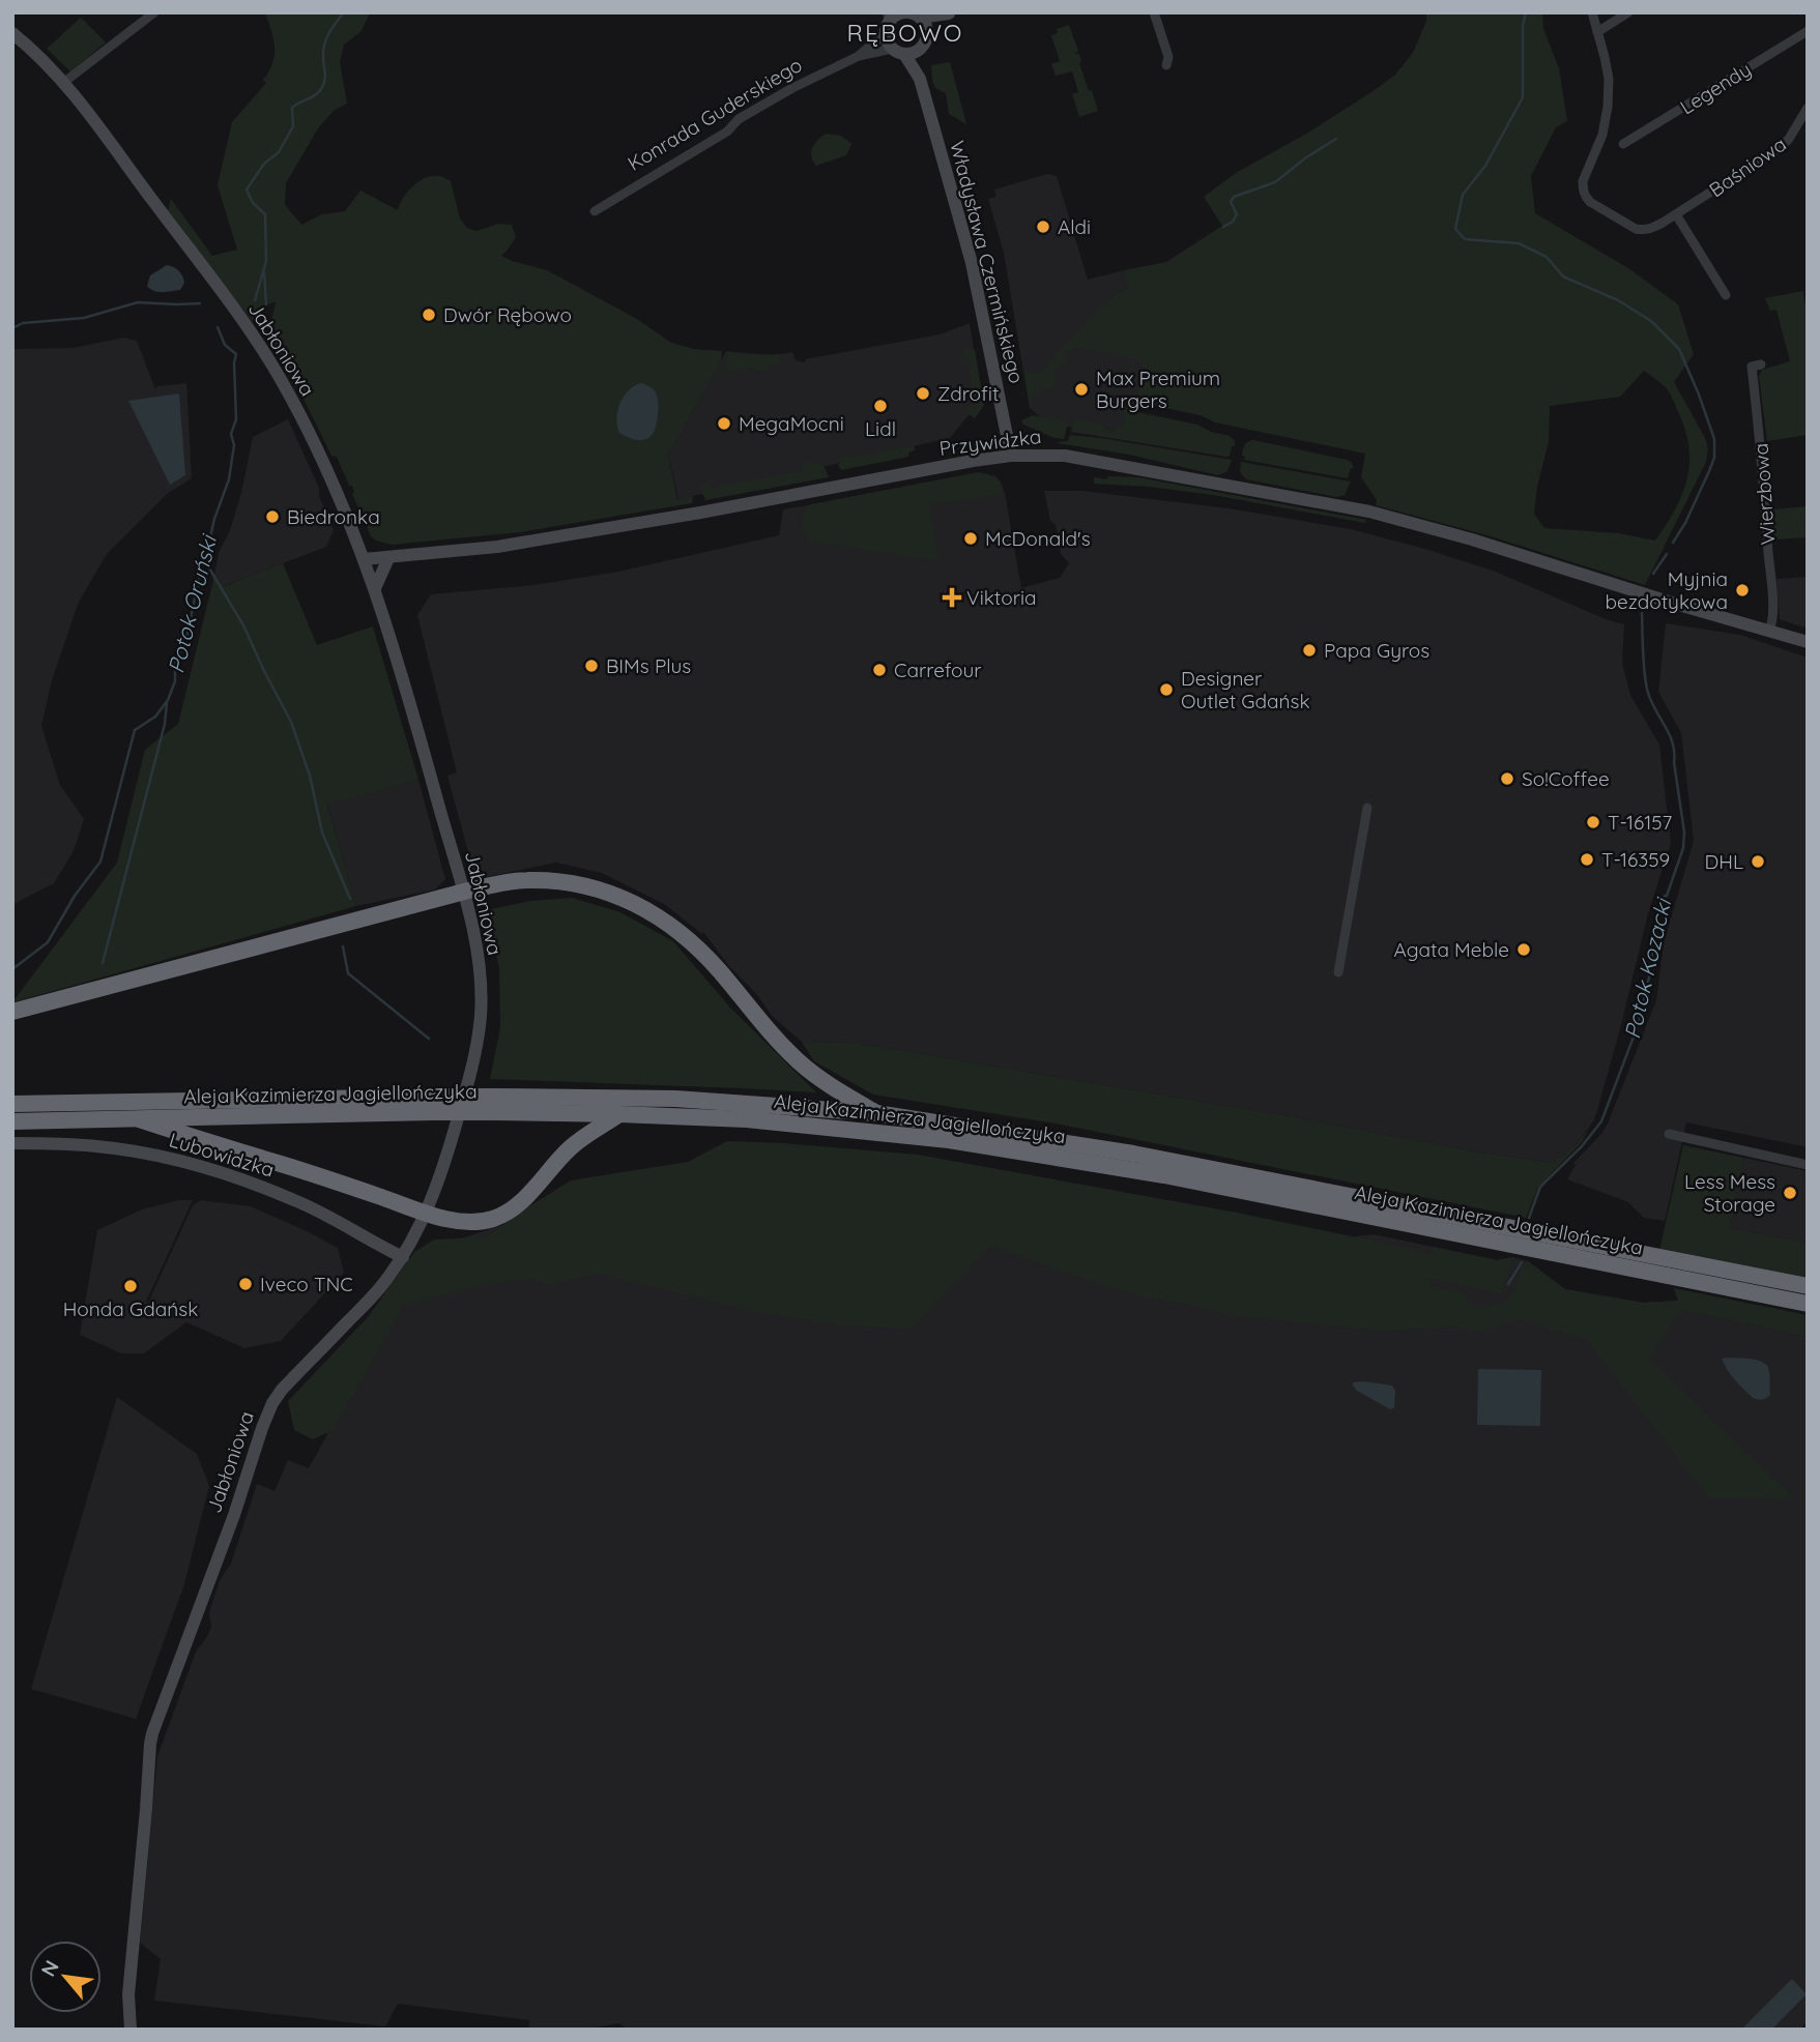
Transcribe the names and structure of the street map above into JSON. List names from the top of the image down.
{
  "streets": {
    "highway": ["Aleja Kazimierza Jagiellończyka"],
    "street": [
      "Legendy",
      "Konrada Guderskiego",
      "Baśniowa",
      "Władysława Czermińskiego",
      "Jabłoniowa",
      "Przywidzka",
      "Wierzbowa",
      "Lubowidzka"
    ]
  },
  "crossings": [
    ["Konrada Guderskiego", "Władysława Czermińskiego"],
    ["Władysława Czermińskiego", "Przywidzka"],
    ["Jabłoniowa", "Przywidzka"],
    ["Jabłoniowa", "Lubowidzka"],
    ["Przywidzka", "Wierzbowa"]
  ],
  "districts": ["RĘBOWO"],
  "water": ["Potok Oruński", "Potok Kozacki"],
  "places": {
    "other": [
      "Aldi",
      "Dwór Rębowo",
      "Max Premium Burgers",
      "Zdrofit",
      "Lidl",
      "MegaMocni",
      "Biedronka",
      "McDonald's",
      "Myjnia bezdotykowa",
      "Papa Gyros",
      "BIMs Plus",
      "Carrefour",
      "Designer Outlet Gdańsk",
      "So!Coffee",
      "T-16157",
      "T-16359",
      "DHL",
      "Agata Meble",
      "Less Mess Storage",
      "Iveco TNC",
      "Honda Gdańsk"
    ],
    "health": ["Viktoria"]
  },
  "north": "top left"
}
